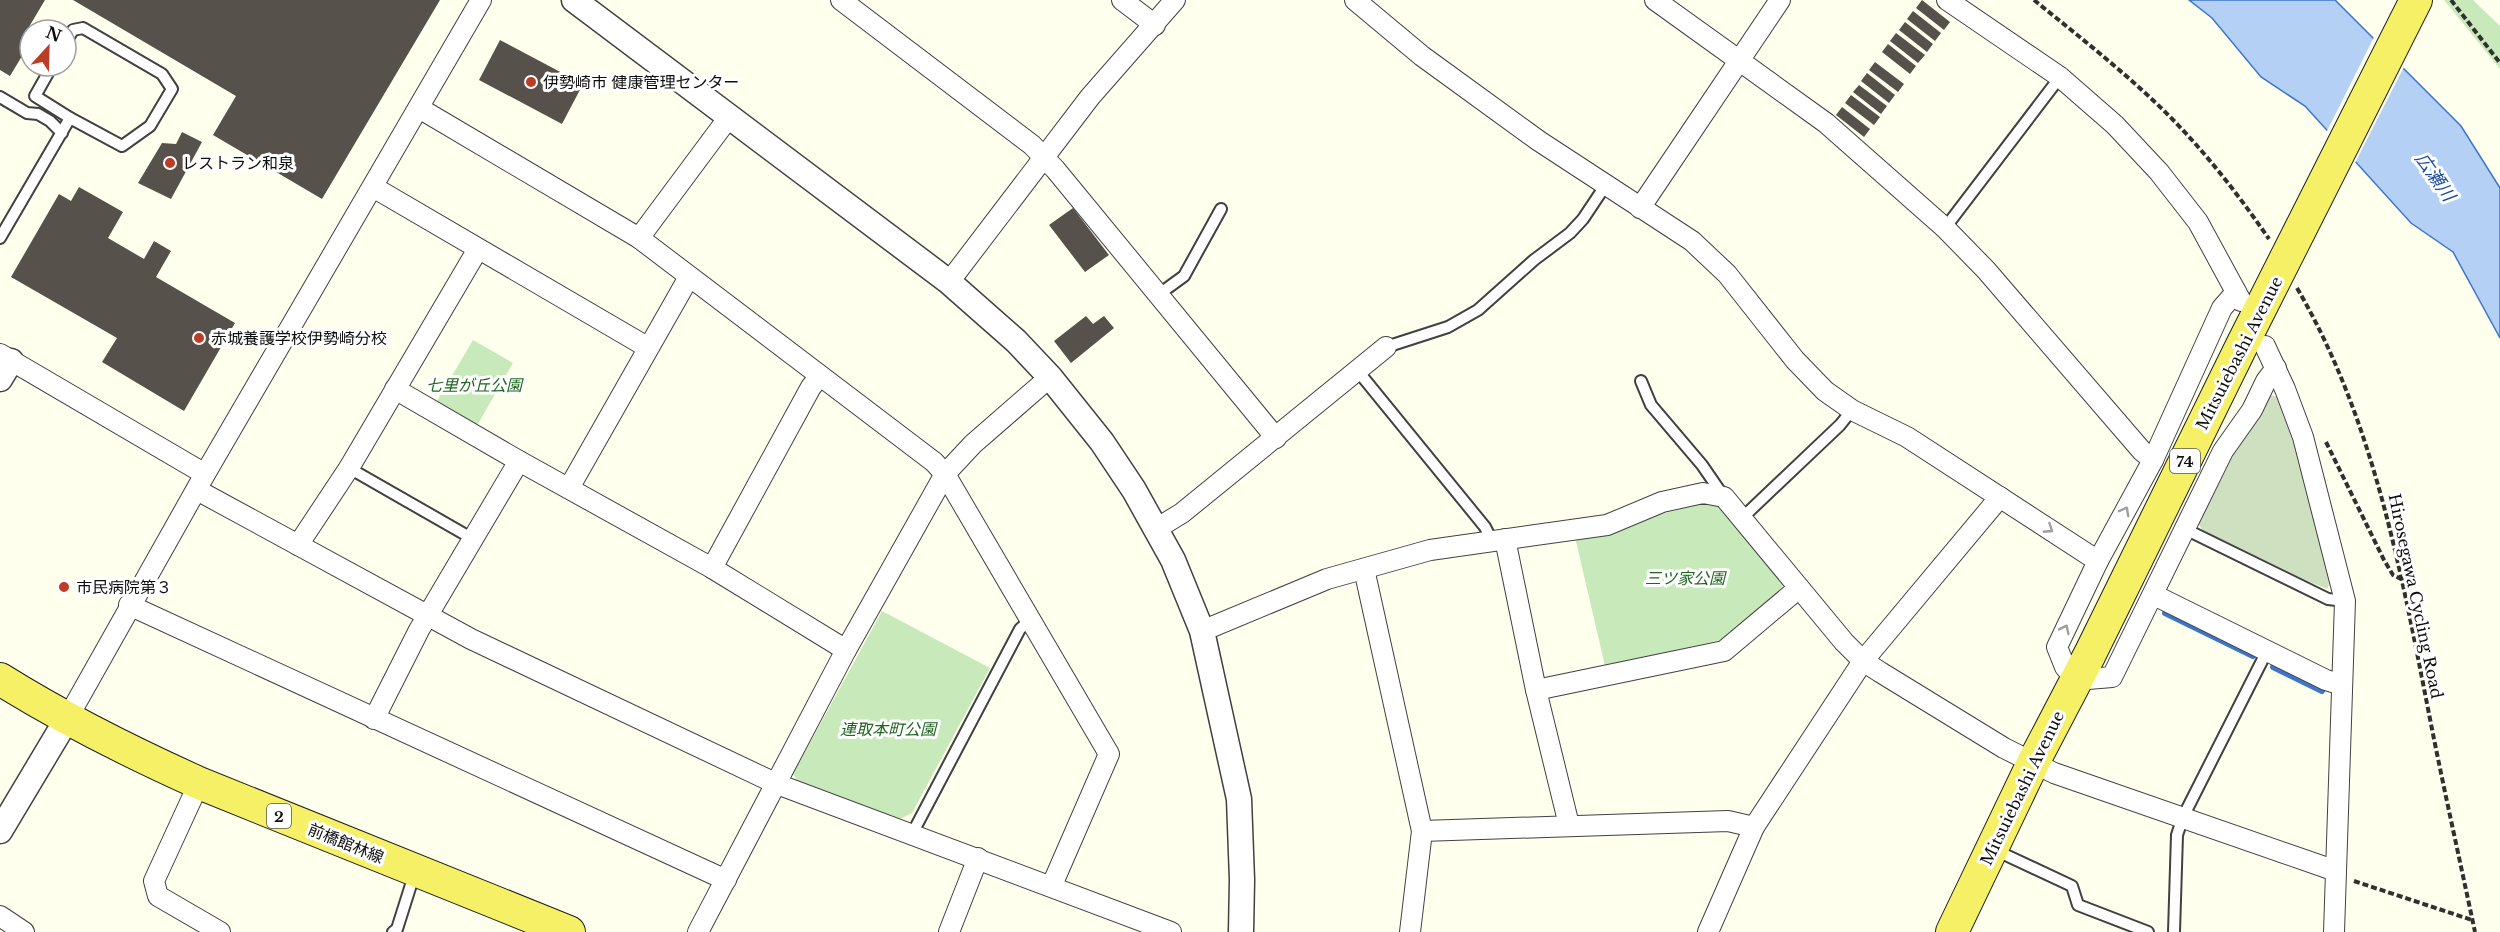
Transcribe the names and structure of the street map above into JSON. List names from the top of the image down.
{
  "streets": {
    "main road": [
      "Mitsuiebashi Avenue",
      "74",
      "2",
      "前橋館林線"
    ],
    "path": ["Hirosegawa Cycling Road"]
  },
  "crossings": [
    ["Mitsuiebashi Avenue", "Hirosegawa Cycling Road"]
  ],
  "water": ["広瀬川"],
  "parks": ["七里が丘公園", "三ツ家公園", "連取本町公園"],
  "places": [
    "伊勢崎市 健康管理センター",
    "レストラン和泉",
    "赤城養護学校伊勢崎分校",
    "市民病院第３"
  ],
  "north": "top"
}
